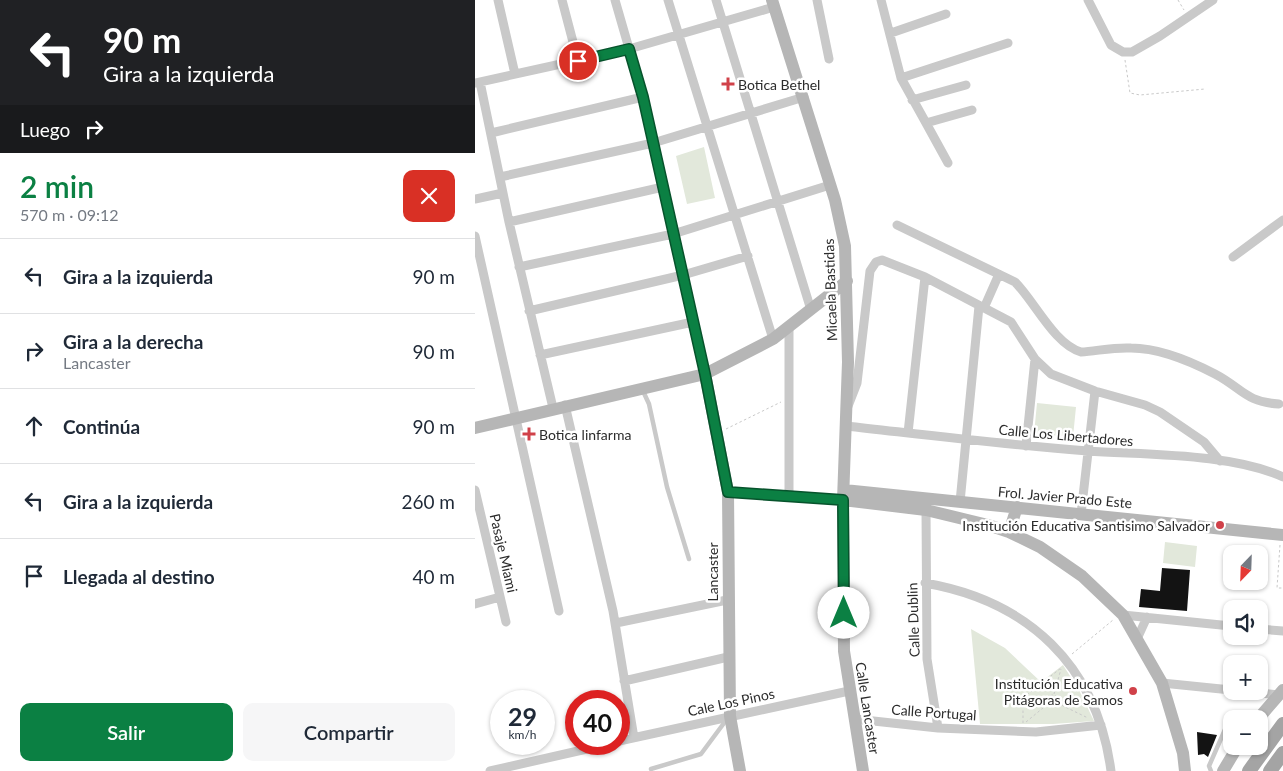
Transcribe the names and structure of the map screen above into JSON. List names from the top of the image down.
{
  "streets": {
    "street": [
      "Micaela Bastidas",
      "Calle Los Libertadores",
      "Frol. Javier Prado Este",
      "Pasaje Miami",
      "Lancaster",
      "Calle Dublin",
      "Cale Los Pinos",
      "Calle Lancaster",
      "Calle Portugal"
    ]
  },
  "crossings": [
    ["Micaela Bastidas", "Calle Los Libertadores"],
    ["Micaela Bastidas", "Frol. Javier Prado Este"],
    ["Micaela Bastidas", "Calle Lancaster"],
    ["Frol. Javier Prado Este", "Calle Lancaster"],
    ["Lancaster", "Cale Los Pinos"],
    ["Calle Dublin", "Calle Portugal"],
    ["Cale Los Pinos", "Calle Lancaster"],
    ["Calle Lancaster", "Calle Portugal"]
  ],
  "places": {
    "health": ["Botica Bethel", "Botica linfarma"],
    "other": ["Institución Educativa Santisimo Salvador", "Institución Educativa Pitágoras de Samos"]
  },
  "north": "bottom left",
  "page": {
    "turn": ["90 m", "Gira a la izquierda"],
    "then": "Luego",
    "heading": ["2 min", "570 m · 09:12"],
    "list": [
      {
        "name": "Gira a la izquierda",
        "value": "90 m"
      },
      {
        "name": "Gira a la derecha",
        "note": "Lancaster",
        "value": "90 m"
      },
      {
        "name": "Continúa",
        "value": "90 m"
      },
      {
        "name": "Gira a la izquierda",
        "value": "260 m"
      },
      {
        "name": "Llegada al destino",
        "value": "40 m"
      }
    ],
    "map_buttons": ["+", "−"],
    "speed": "29 km/h",
    "limit": "40",
    "buttons": ["Salir", "Compartir"]
  }
}
